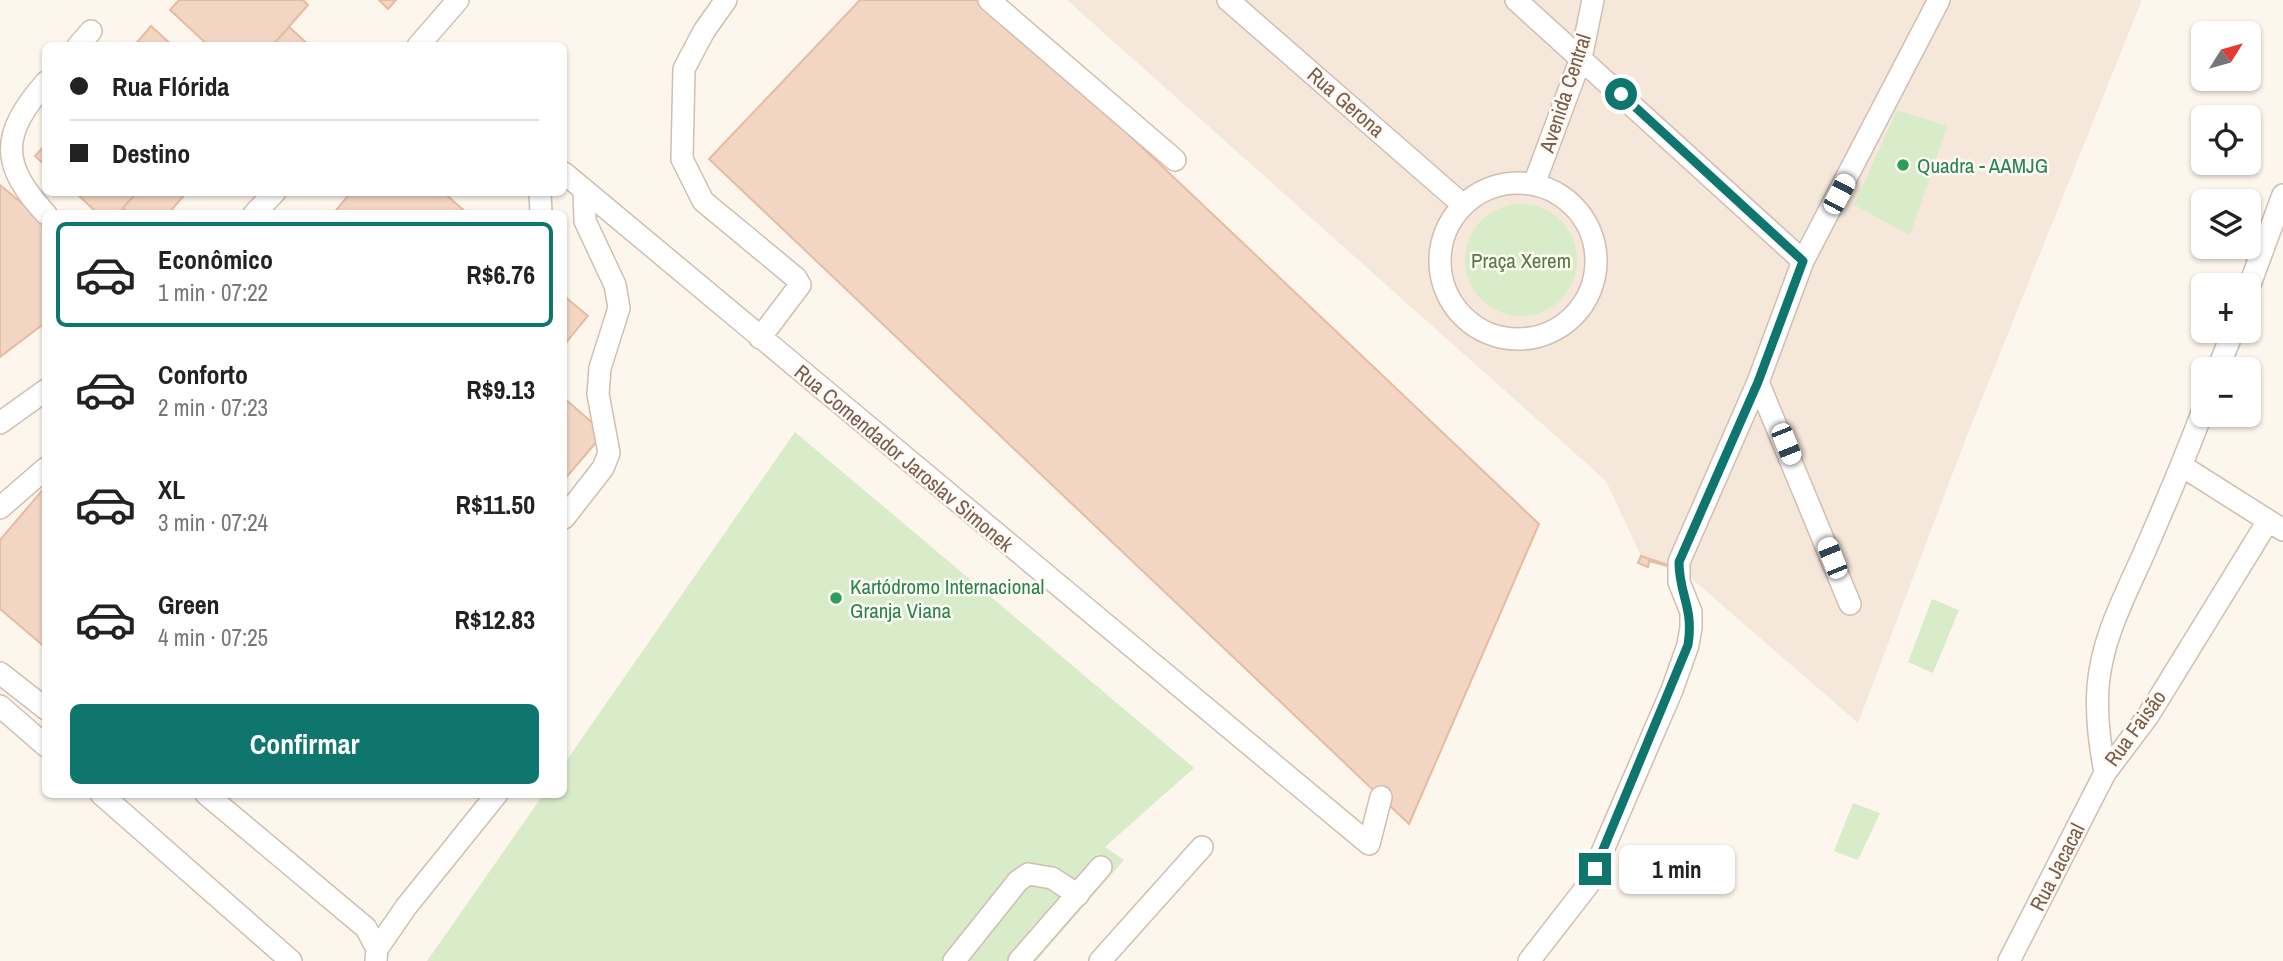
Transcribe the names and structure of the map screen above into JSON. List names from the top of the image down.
{
  "streets": {
    "street": [
      "Avenida Central",
      "Rua Gerona",
      "Rua Comendador Jaroslav Simonek",
      "Rua Faisão",
      "Rua Jacacal"
    ]
  },
  "crossings": [
    ["Avenida Central", "Rua Gerona"],
    ["Rua Faisão", "Rua Jacacal"]
  ],
  "parks": ["Praça Xerem"],
  "places": ["Quadra - AAMJG", "Kartódromo Internacional Granja Viana"],
  "north": "top right",
  "page": {
    "map_buttons": ["+", "−"],
    "banner": ["Rua Flórida", "Destino"],
    "list": [
      {
        "name": "Econômico",
        "note": "1 min · 07:22",
        "value": "R$6.76"
      },
      {
        "name": "Conforto",
        "note": "2 min · 07:23",
        "value": "R$9.13"
      },
      {
        "name": "XL",
        "note": "3 min · 07:24",
        "value": "R$11.50"
      },
      {
        "name": "Green",
        "note": "4 min · 07:25",
        "value": "R$12.83"
      }
    ],
    "buttons": "Confirmar",
    "bubble": "1 min"
  }
}
